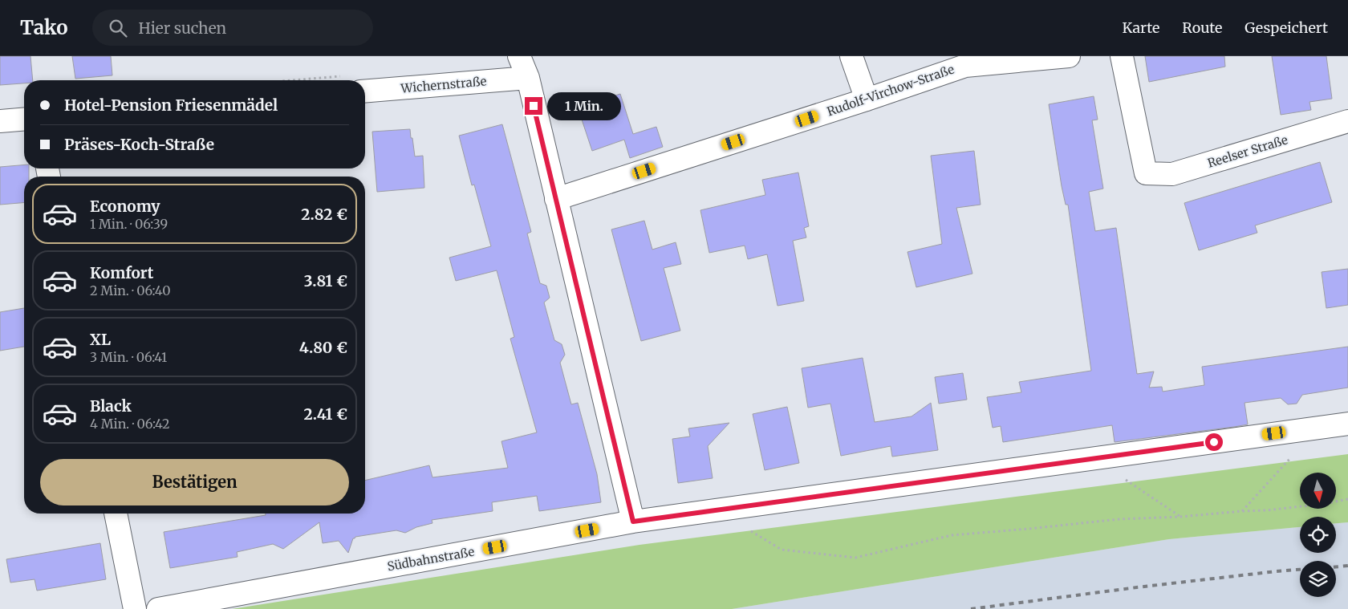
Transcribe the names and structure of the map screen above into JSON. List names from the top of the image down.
{
  "streets": {
    "street": [
      "Wichernstraße",
      "Rudolf-Virchow-Straße",
      "Reelser Straße",
      "Südbahnstraße"
    ]
  },
  "north": "bottom",
  "page": {
    "header": "Tako",
    "search": "Hier suchen",
    "nav": ["Karte", "Route", "Gespeichert"],
    "banner": ["Hotel-Pension Friesenmädel", "Präses-Koch-Straße"],
    "bubble": "1 Min.",
    "list": [
      {
        "name": "Economy",
        "note": "1 Min. · 06:39",
        "value": "2.82 €"
      },
      {
        "name": "Komfort",
        "note": "2 Min. · 06:40",
        "value": "3.81 €"
      },
      {
        "name": "XL",
        "note": "3 Min. · 06:41",
        "value": "4.80 €"
      },
      {
        "name": "Black",
        "note": "4 Min. · 06:42",
        "value": "2.41 €"
      }
    ],
    "buttons": "Bestätigen"
  }
}
